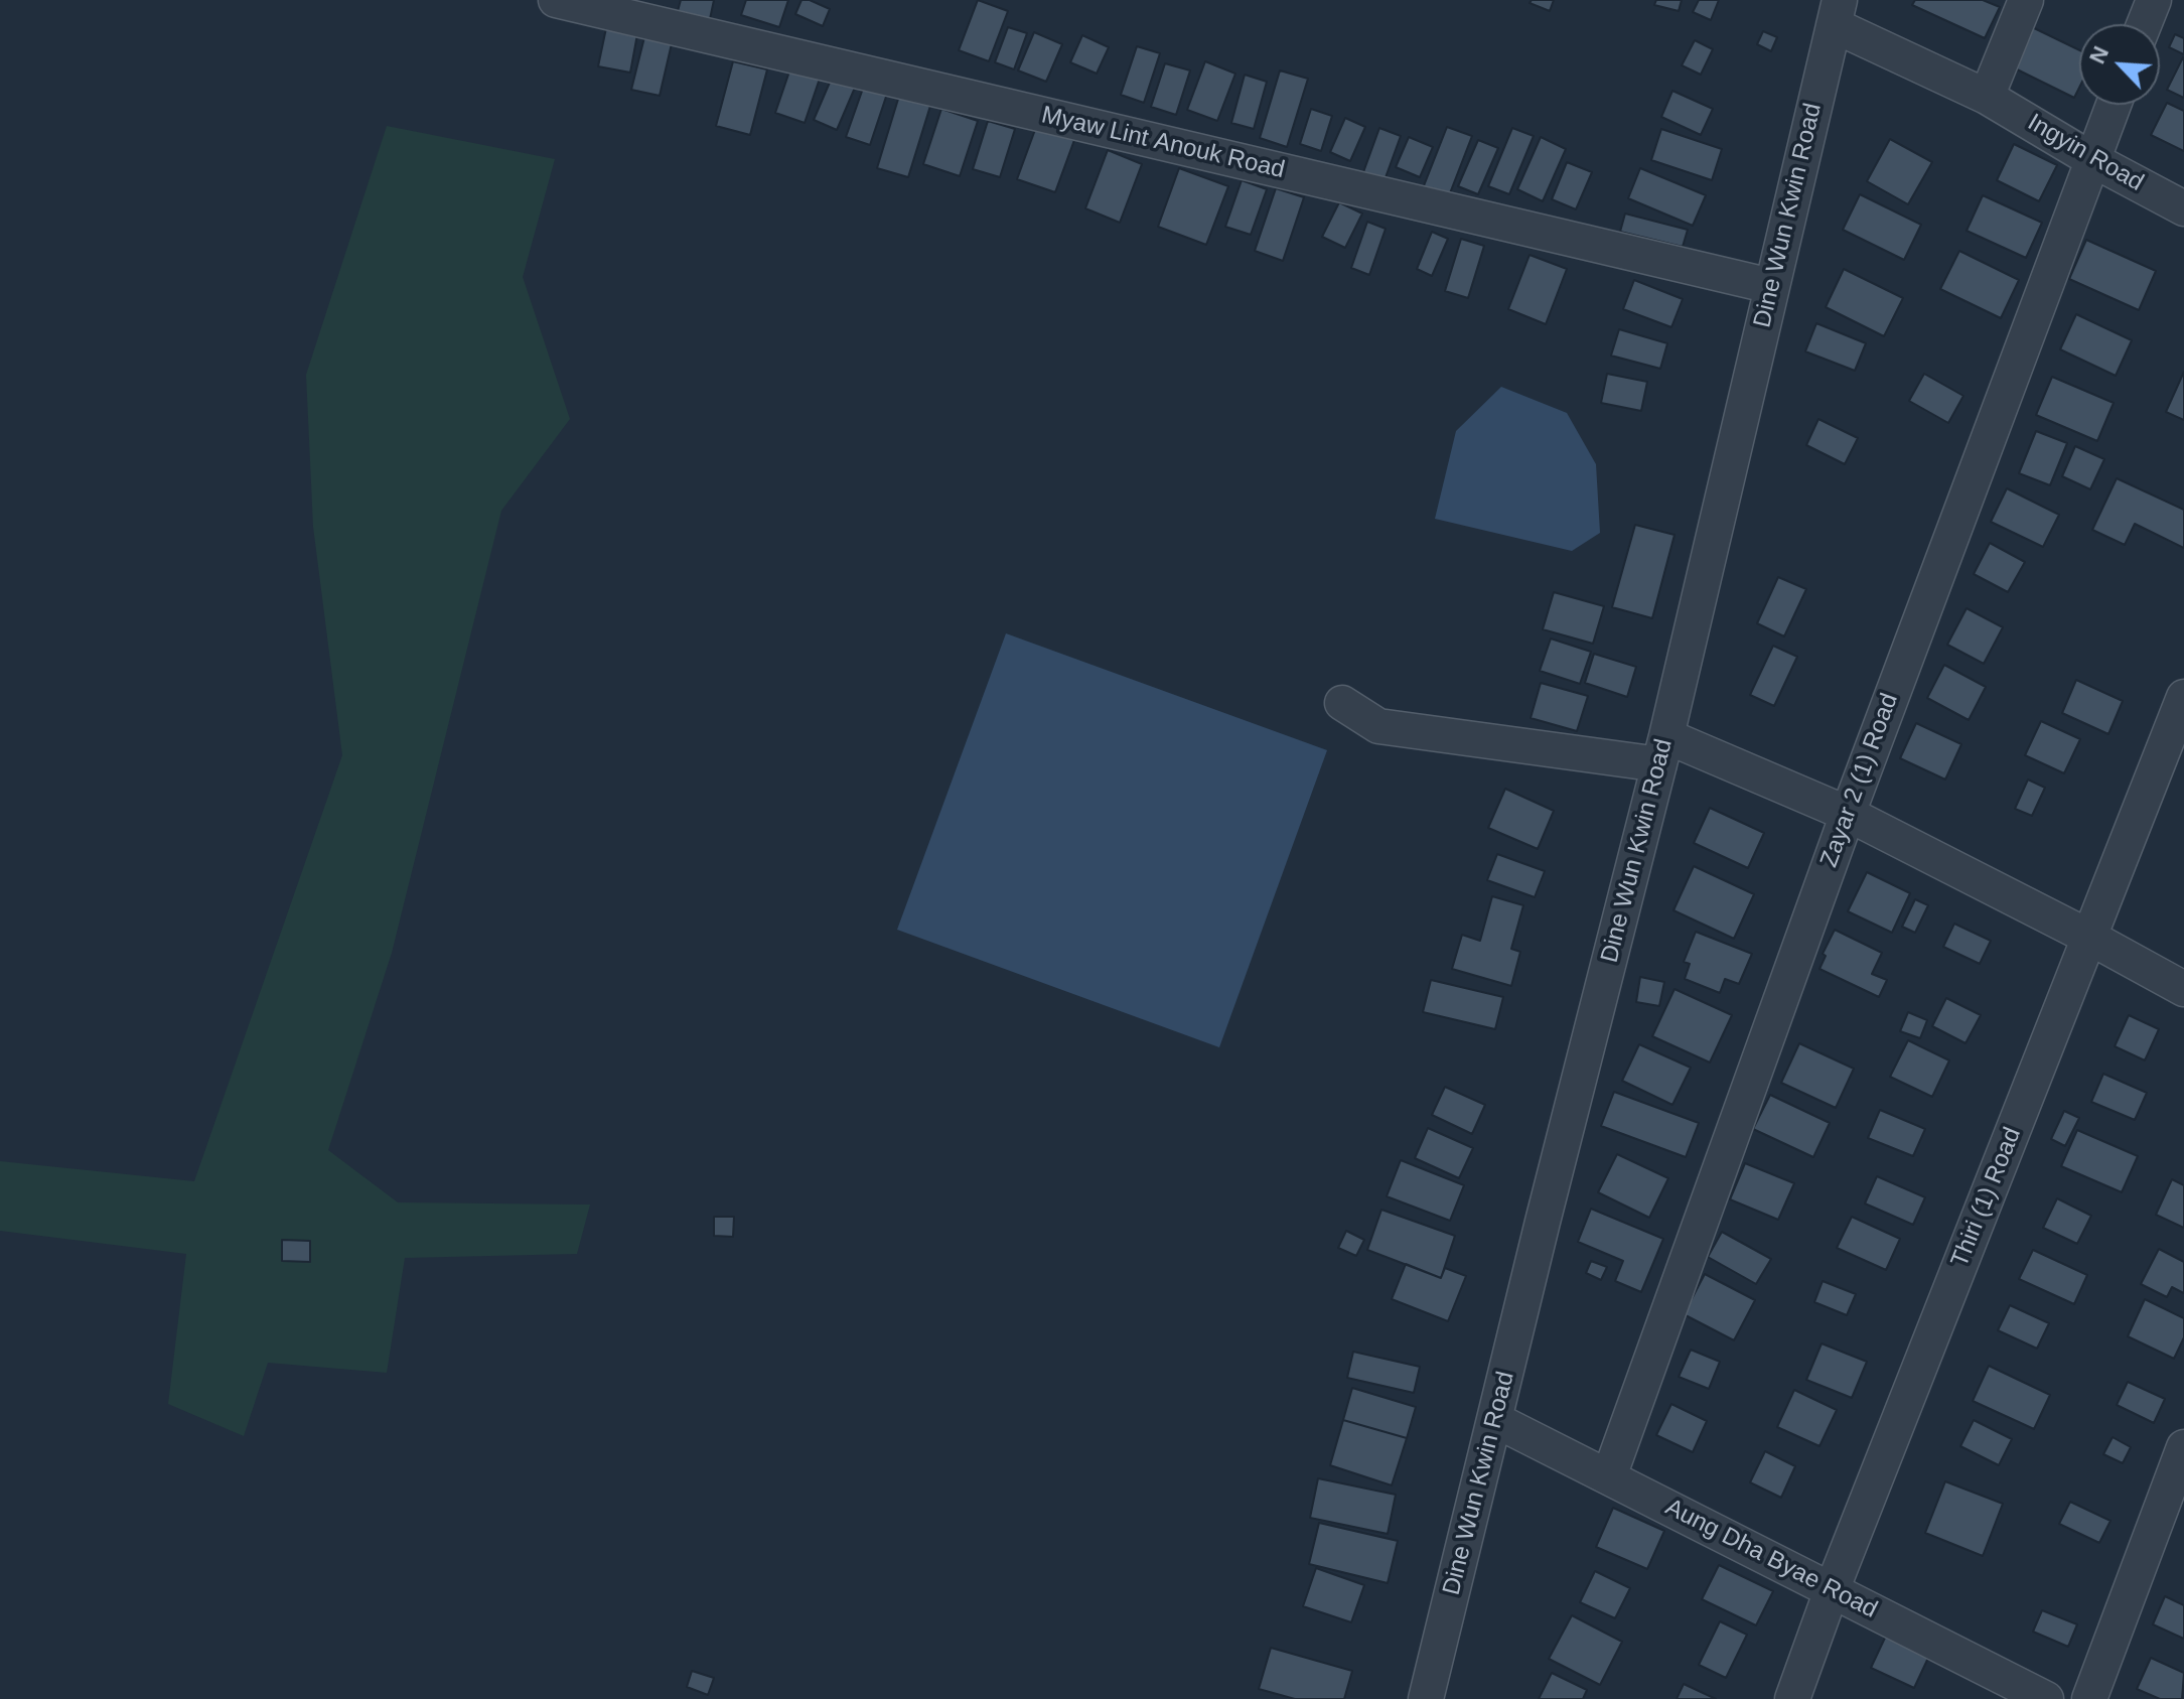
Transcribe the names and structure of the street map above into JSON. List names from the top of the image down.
{
  "streets": {
    "street": [
      "Myaw Lint Anouk Road",
      "Ingyin Road",
      "Dine Wun Kwin Road",
      "Zayar 2 (1) Road",
      "Thiri (1) Road",
      "Aung Dha Byae Road"
    ]
  },
  "crossings": [
    ["Myaw Lint Anouk Road", "Dine Wun Kwin Road"],
    ["Ingyin Road", "Dine Wun Kwin Road"],
    ["Ingyin Road", "Zayar 2 (1) Road"],
    ["Dine Wun Kwin Road", "Aung Dha Byae Road"],
    ["Zayar 2 (1) Road", "Aung Dha Byae Road"],
    ["Thiri (1) Road", "Aung Dha Byae Road"]
  ],
  "north": "top left"
}
